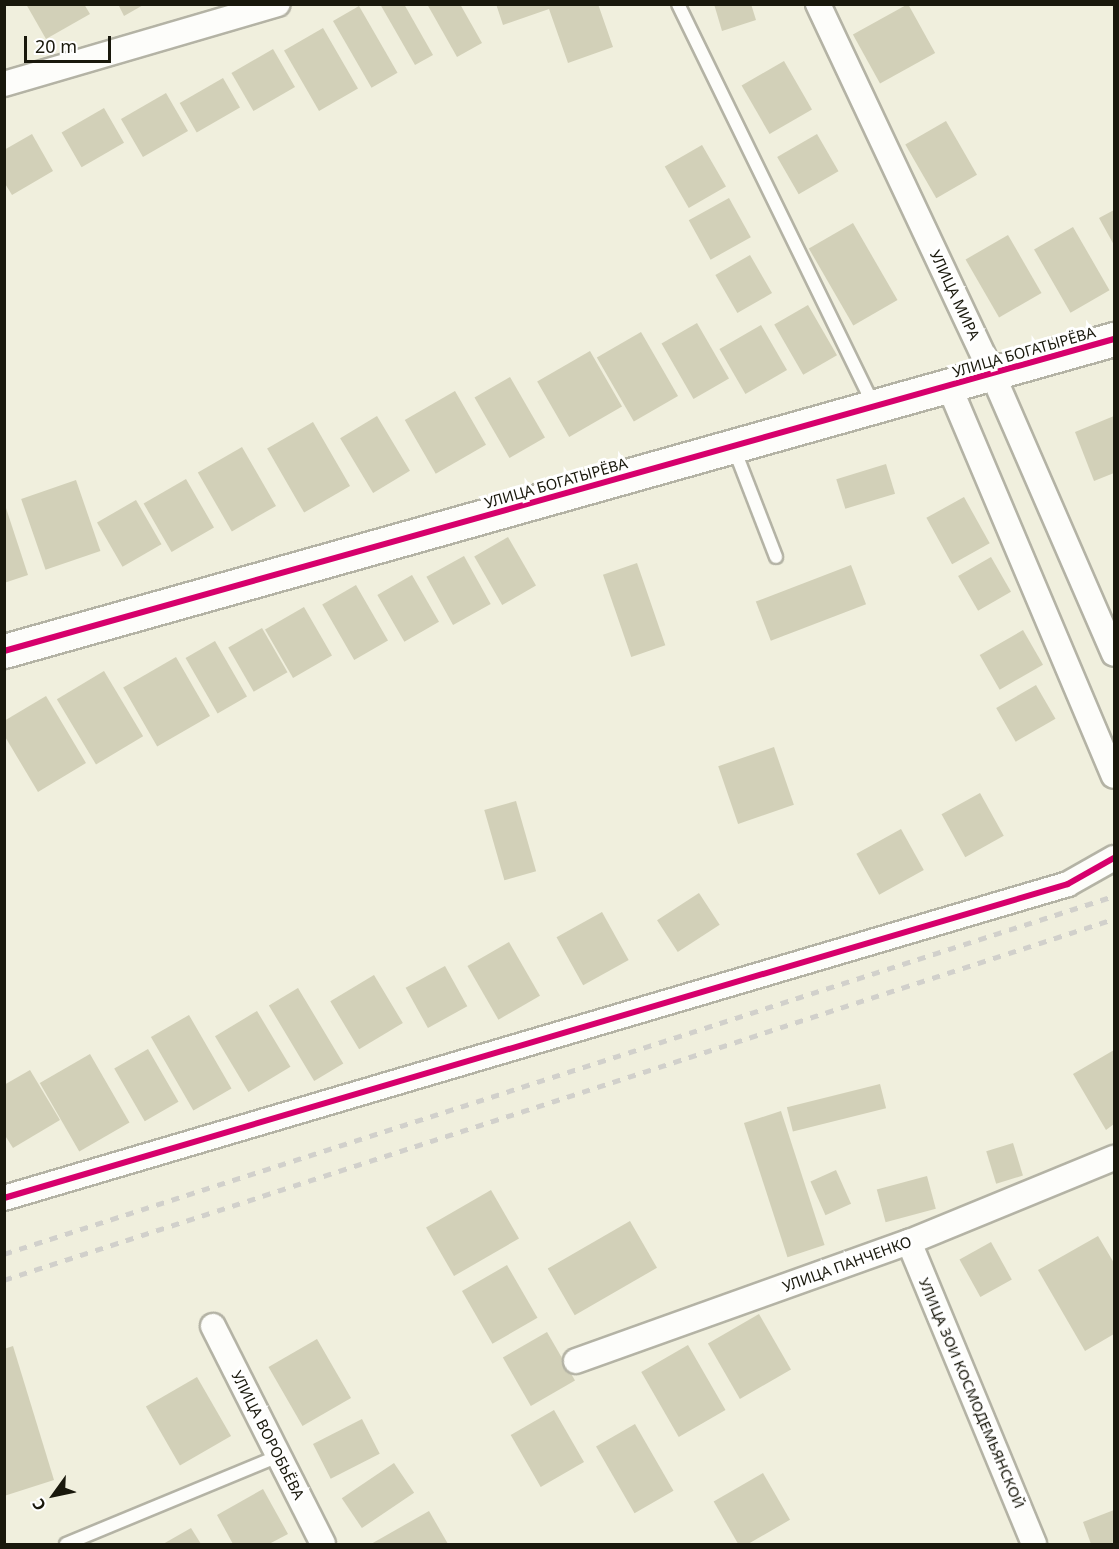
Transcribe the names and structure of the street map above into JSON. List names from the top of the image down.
{
  "streets": {
    "street": [
      "УЛИЦА МИРА",
      "УЛИЦА БОГАТЫРЁВА",
      "УЛИЦА ПАНЧЕНКО",
      "УЛИЦА ЗОИ КОСМОДЕМЬЯНСКОЙ",
      "УЛИЦА ВОРОБЬЁВА"
    ]
  },
  "crossings": [
    ["УЛИЦА МИРА", "УЛИЦА БОГАТЫРЁВА"],
    ["УЛИЦА ПАНЧЕНКО", "УЛИЦА ЗОИ КОСМОДЕМЬЯНСКОЙ"]
  ],
  "scale_bar": "20 m",
  "north": "bottom left"
}
